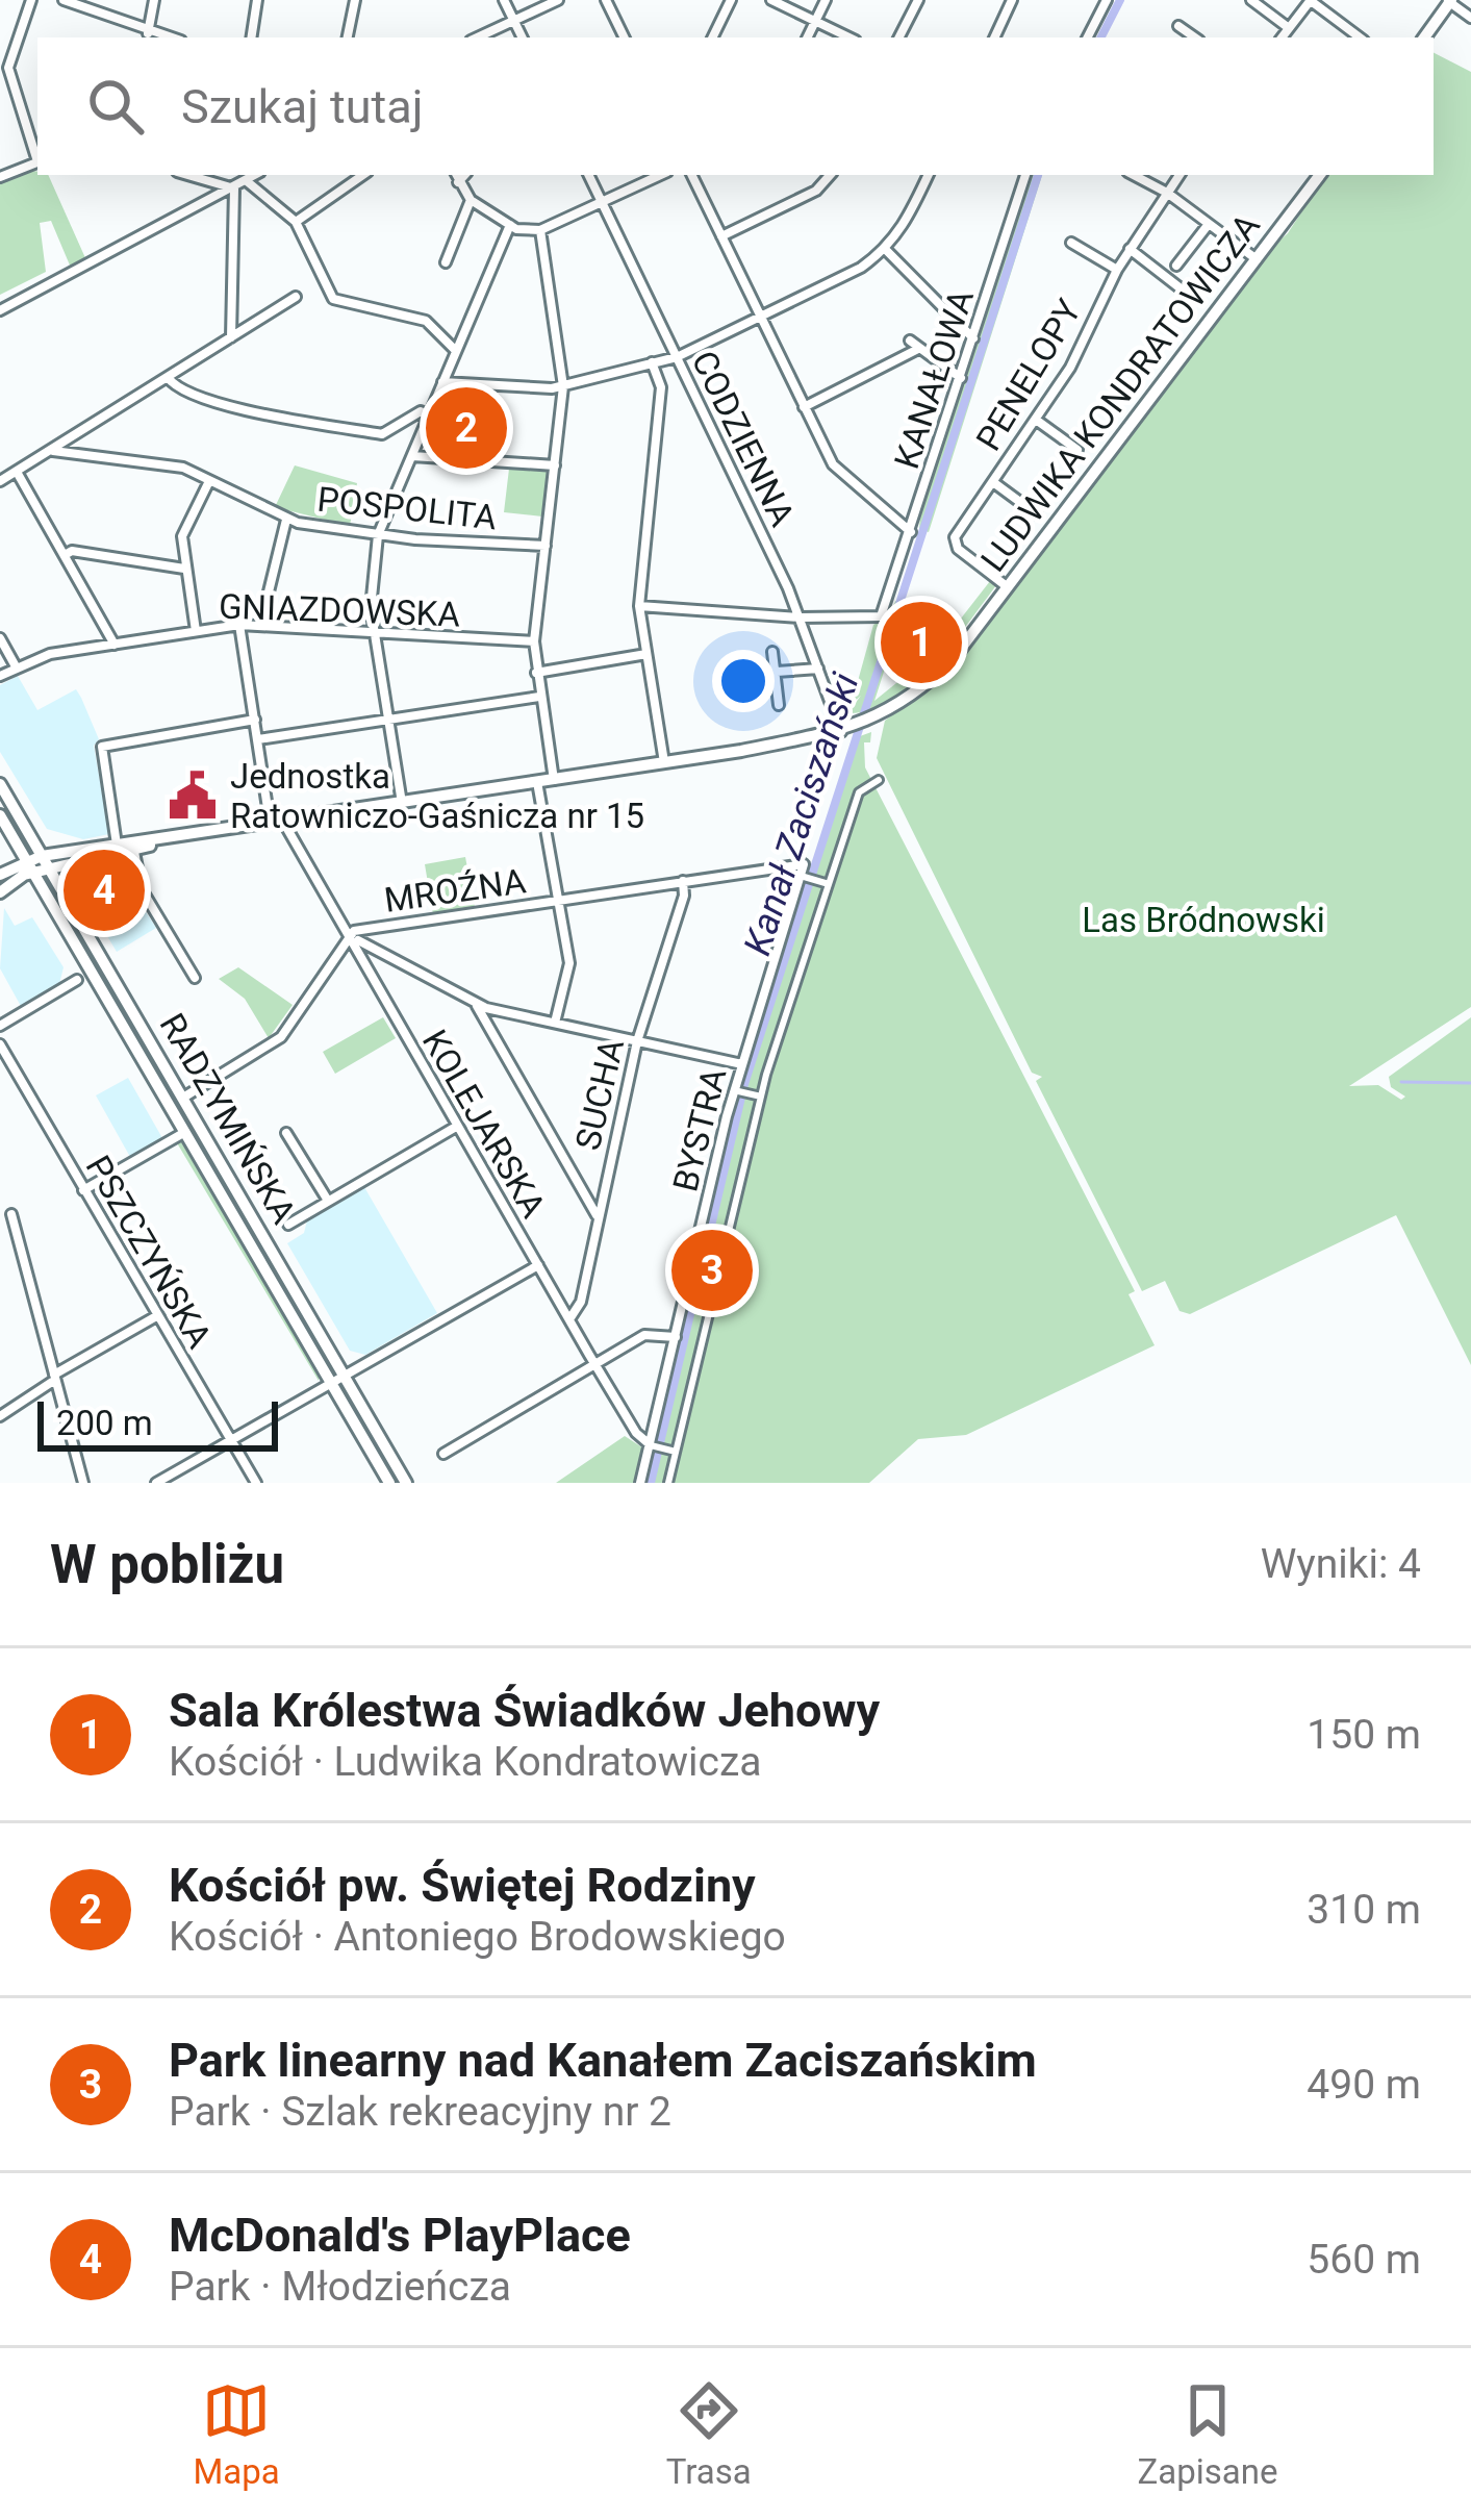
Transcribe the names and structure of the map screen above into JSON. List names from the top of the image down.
{
  "streets": {
    "main road": ["LUDWIKA KONDRATOWICZA", "RADZYMIŃSKA"],
    "street": [
      "PENELOPY",
      "KANAŁOWA",
      "CODZIENNA",
      "POSPOLITA",
      "GNIAZDOWSKA",
      "MROŹNA",
      "SUCHA",
      "KOLEJARSKA",
      "BYSTRA",
      "PSZCZYŃSKA"
    ]
  },
  "crossings": [
    ["PENELOPY", "LUDWIKA KONDRATOWICZA"],
    ["KANAŁOWA", "CODZIENNA"],
    ["LUDWIKA KONDRATOWICZA", "CODZIENNA"],
    ["LUDWIKA KONDRATOWICZA", "KOLEJARSKA"],
    ["MROŹNA", "SUCHA"],
    ["MROŹNA", "RADZYMIŃSKA"],
    ["MROŹNA", "KOLEJARSKA"],
    ["MROŹNA", "BYSTRA"],
    ["SUCHA", "KOLEJARSKA"],
    ["KOLEJARSKA", "BYSTRA"]
  ],
  "water": ["Kanał Zaciszański"],
  "parks": ["Las Bródnowski"],
  "places": {
    "public building": ["Jednostka Ratowniczo-Gaśnicza nr 15"]
  },
  "scale_bar": "200 m",
  "page": {
    "search": "Szukaj tutaj",
    "pins": [
      "2",
      "1",
      "4",
      "3"
    ],
    "scale": "200 m",
    "heading": ["W pobliżu", "Wyniki: 4"],
    "list": [
      {
        "mark": "1",
        "name": "Sala Królestwa Świadków Jehowy",
        "note": "Kościół · Ludwika Kondratowicza",
        "value": "150 m"
      },
      {
        "mark": "2",
        "name": "Kościół pw. Świętej Rodziny",
        "note": "Kościół · Antoniego Brodowskiego",
        "value": "310 m"
      },
      {
        "mark": "3",
        "name": "Park linearny nad Kanałem Zaciszańskim",
        "note": "Park · Szlak rekreacyjny nr 2",
        "value": "490 m"
      },
      {
        "mark": "4",
        "name": "McDonald's PlayPlace",
        "note": "Park · Młodzieńcza",
        "value": "560 m"
      }
    ],
    "nav": ["Mapa", "Trasa", "Zapisane"]
  }
}
